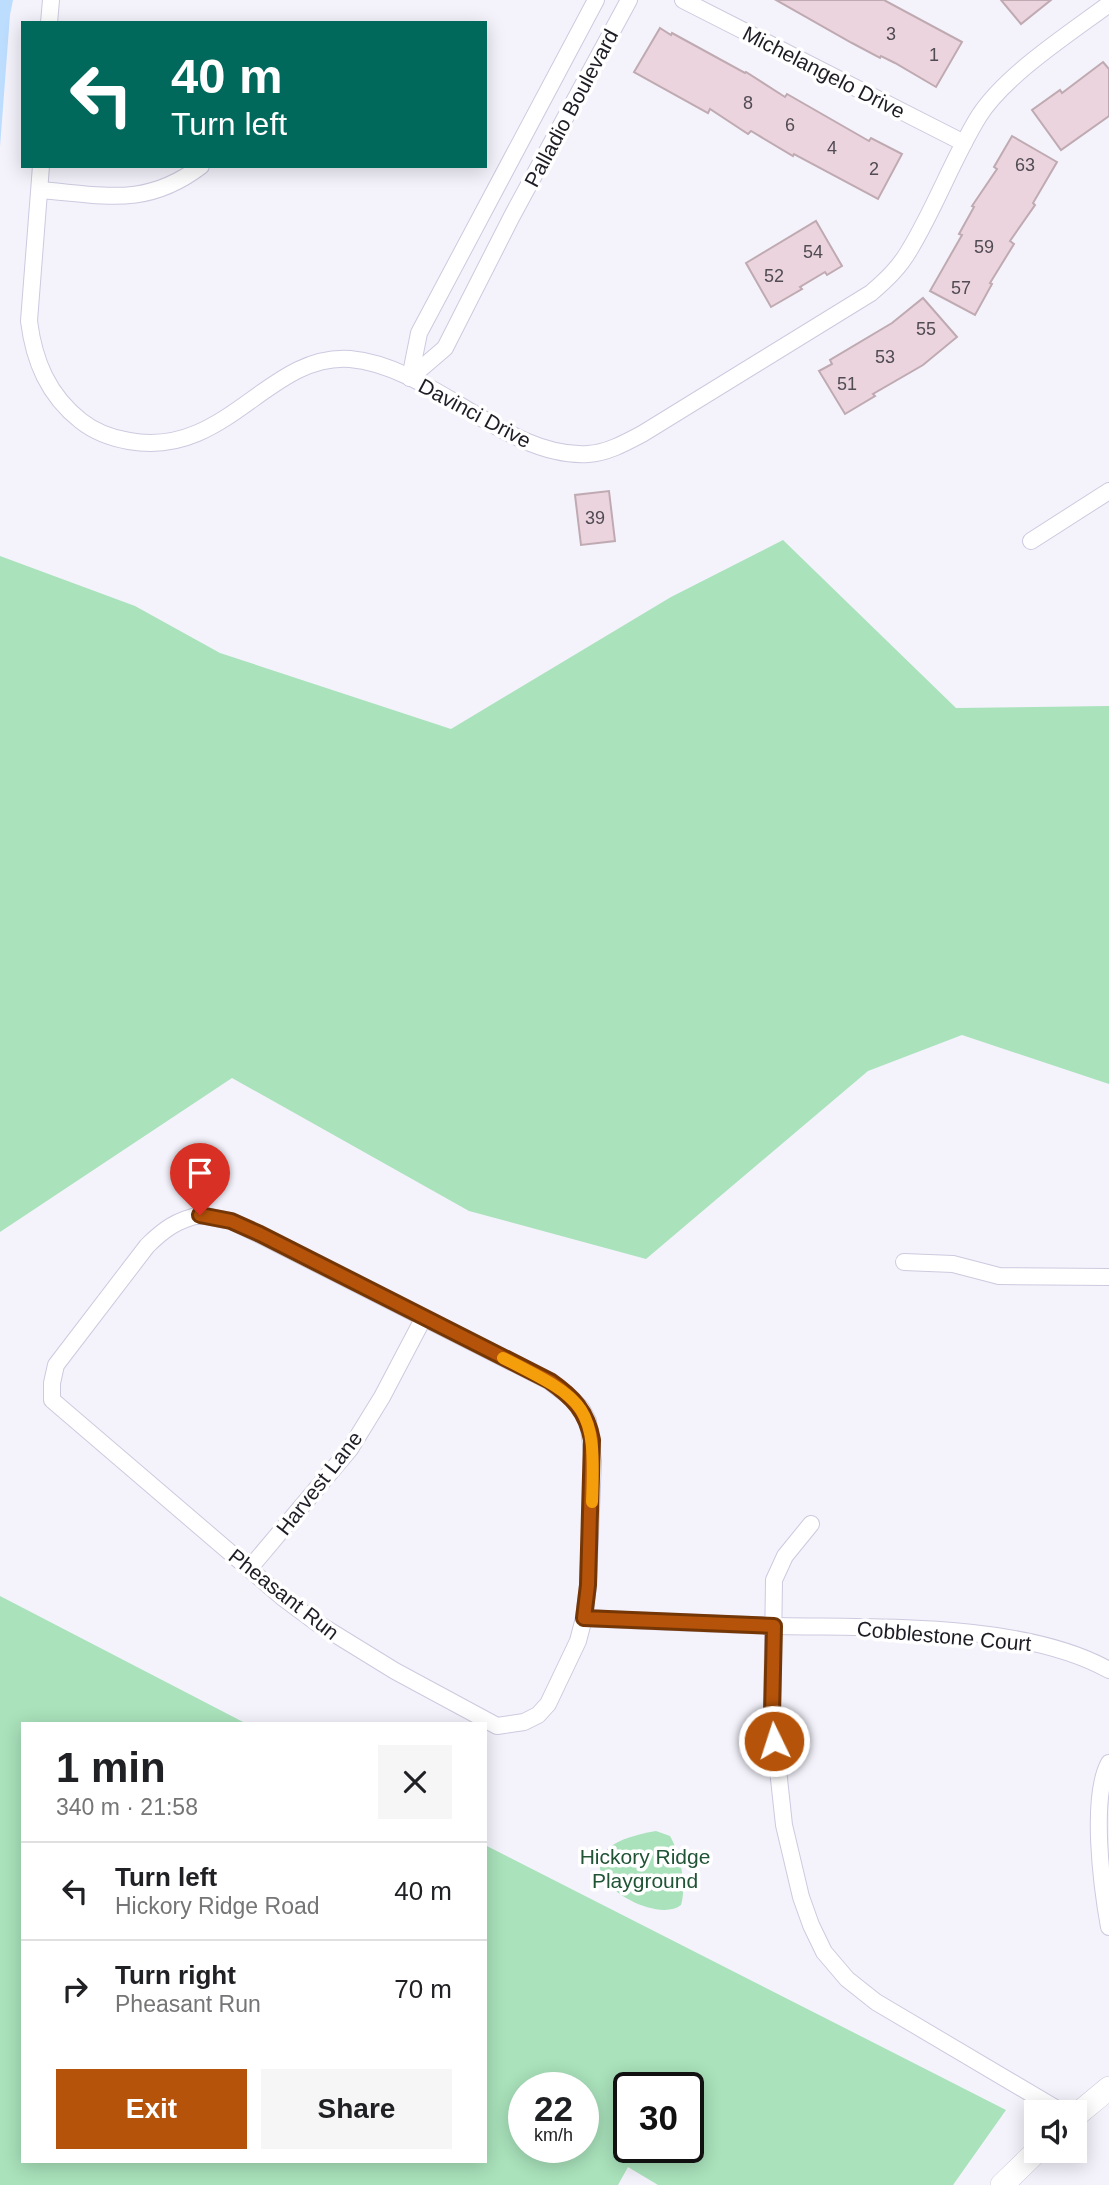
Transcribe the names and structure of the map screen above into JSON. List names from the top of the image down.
{
  "streets": {
    "street": [
      "Michelangelo Drive",
      "Palladio Boulevard",
      "Davinci Drive",
      "Harvest Lane",
      "Pheasant Run",
      "Cobblestone Court"
    ]
  },
  "crossings": [
    ["Michelangelo Drive", "Davinci Drive"],
    ["Palladio Boulevard", "Davinci Drive"],
    ["Harvest Lane", "Pheasant Run"],
    ["Pheasant Run", "Cobblestone Court"]
  ],
  "parks": ["Hickory Ridge Playground"],
  "house_numbers": [
    "3",
    "1",
    "8",
    "6",
    "4",
    "63",
    "2",
    "59",
    "54",
    "52",
    "57",
    "55",
    "53",
    "51",
    "39"
  ],
  "page": {
    "turn": ["40 m", "Turn left"],
    "heading": ["1 min", "340 m · 21:58"],
    "list": [
      {
        "name": "Turn left",
        "note": "Hickory Ridge Road",
        "value": "40 m"
      },
      {
        "name": "Turn right",
        "note": "Pheasant Run",
        "value": "70 m"
      }
    ],
    "buttons": ["Exit", "Share"],
    "speed": "22 km/h",
    "limit": "30"
  }
}
